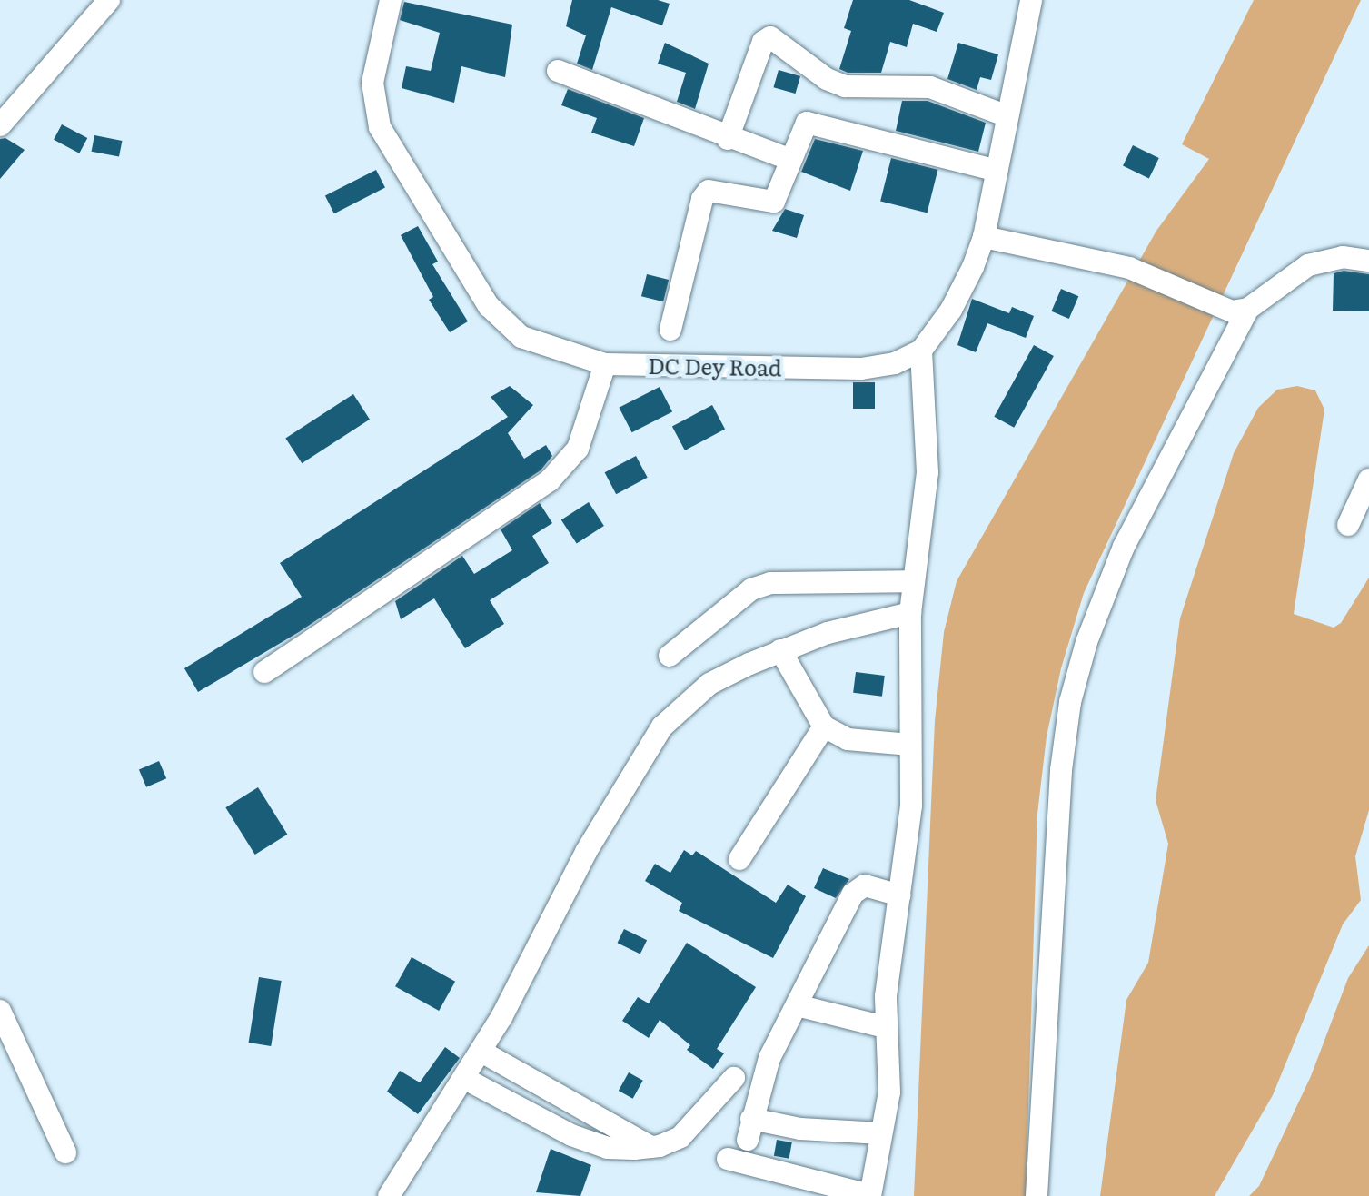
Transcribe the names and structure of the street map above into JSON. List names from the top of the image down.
{
  "streets": {
    "street": ["DC Dey Road"]
  }
}
